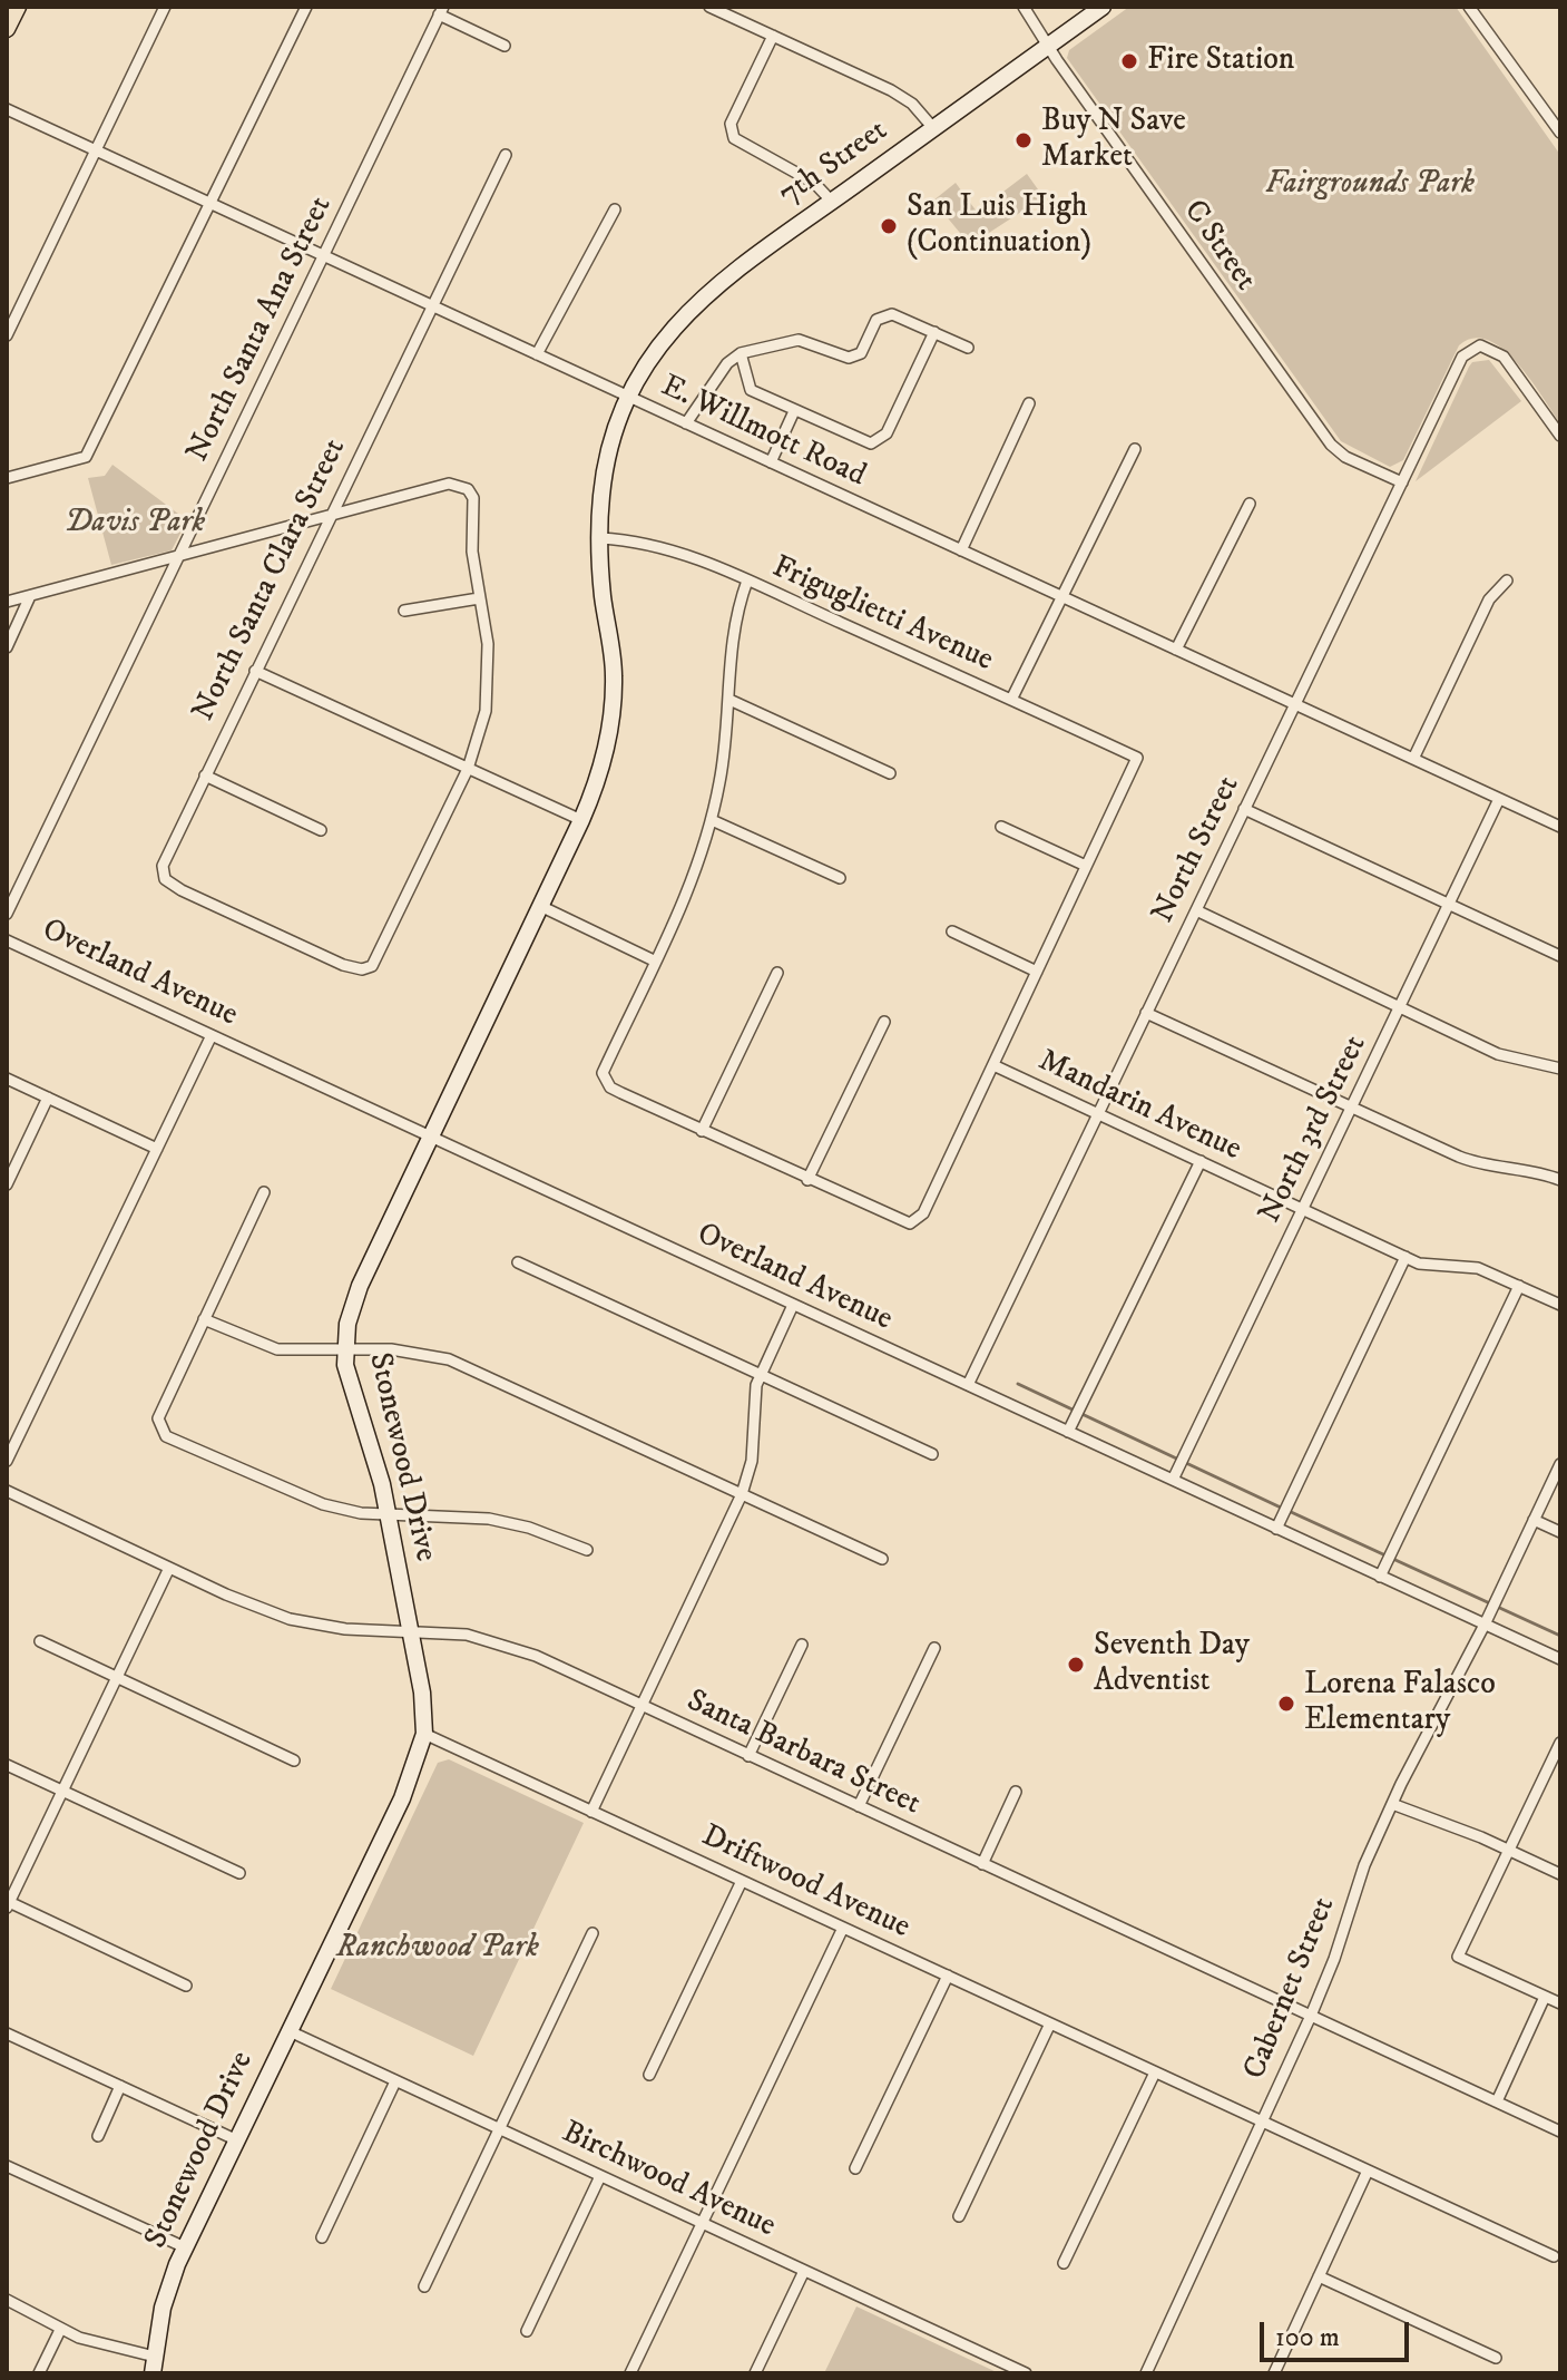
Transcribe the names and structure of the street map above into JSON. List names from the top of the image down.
{
  "streets": {
    "street": [
      "7th Street",
      "C Street",
      "North Santa Ana Street",
      "E. Willmott Road",
      "North Santa Clara Street",
      "Friguglietti Avenue",
      "North Street",
      "Overland Avenue",
      "Mandarin Avenue",
      "North 3rd Street",
      "Stonewood Drive",
      "Santa Barbara Street",
      "Driftwood Avenue",
      "Cabernet Street",
      "Birchwood Avenue"
    ]
  },
  "crossings": [
    ["7th Street", "C Street"],
    ["7th Street", "E. Willmott Road"],
    ["7th Street", "Stonewood Drive"],
    ["C Street", "North Street"],
    ["North Santa Ana Street", "E. Willmott Road"],
    ["E. Willmott Road", "North Santa Clara Street"],
    ["E. Willmott Road", "North Street"],
    ["E. Willmott Road", "North 3rd Street"],
    ["E. Willmott Road", "Stonewood Drive"],
    ["Friguglietti Avenue", "Stonewood Drive"],
    ["North Street", "Overland Avenue"],
    ["North Street", "Mandarin Avenue"],
    ["Overland Avenue", "North 3rd Street"],
    ["Overland Avenue", "Stonewood Drive"],
    ["Overland Avenue", "Cabernet Street"],
    ["Mandarin Avenue", "North 3rd Street"],
    ["Stonewood Drive", "Santa Barbara Street"],
    ["Stonewood Drive", "Driftwood Avenue"],
    ["Stonewood Drive", "Birchwood Avenue"],
    ["Santa Barbara Street", "Cabernet Street"],
    ["Driftwood Avenue", "Cabernet Street"]
  ],
  "parks": ["Fairgrounds Park", "Davis Park", "Ranchwood Park"],
  "places": [
    "Fire Station",
    "Buy N Save Market",
    "San Luis High (Continuation)",
    "Seventh Day Adventist",
    "Lorena Falasco Elementary"
  ],
  "scale_bar": "100 m"
}
